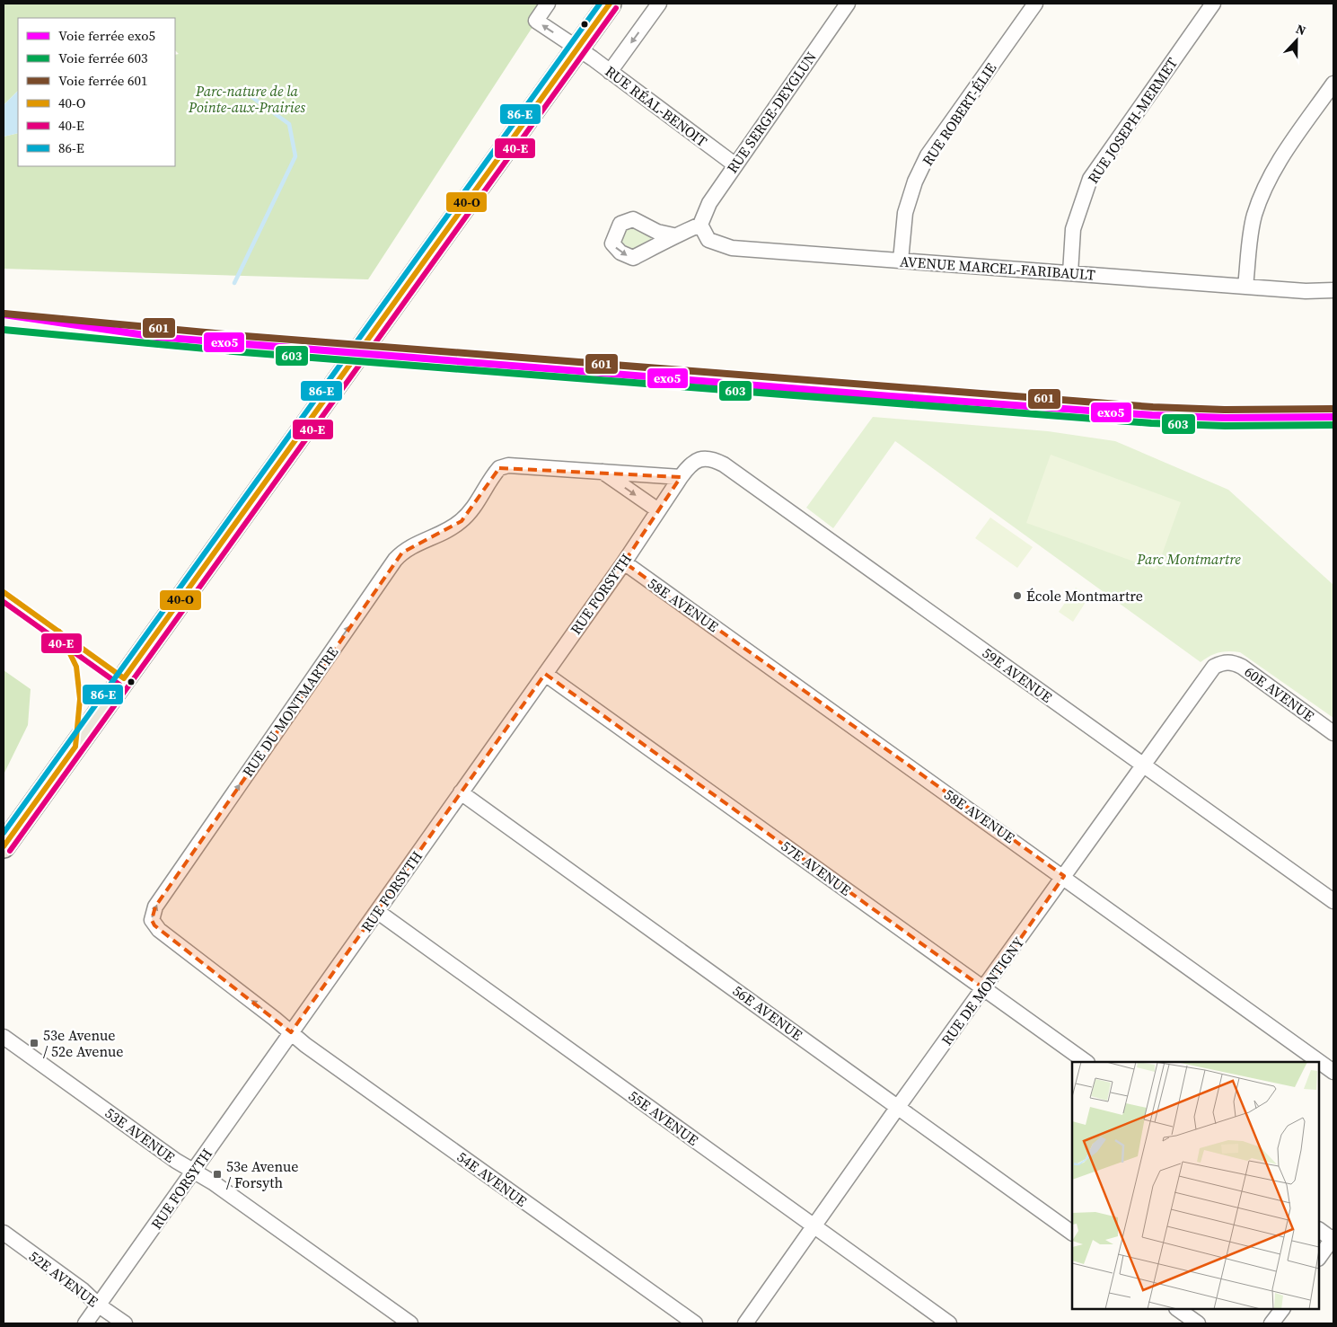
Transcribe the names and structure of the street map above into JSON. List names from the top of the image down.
{
  "streets": {
    "street": [
      "RUE RÉAL-BENOIT",
      "RUE SERGE-DEYGLUN",
      "RUE ROBERT-ÉLIE",
      "RUE JOSEPH-MERMET",
      "AVENUE MARCEL-FARIBAULT",
      "RUE FORSYTH",
      "58E AVENUE",
      "59E AVENUE",
      "60E AVENUE",
      "RUE DU MONTMARTRE",
      "57E AVENUE",
      "RUE DE MONTIGNY",
      "56E AVENUE",
      "55E AVENUE",
      "53E AVENUE",
      "54E AVENUE",
      "52E AVENUE"
    ]
  },
  "crossings": [
    ["RUE RÉAL-BENOIT", "RUE SERGE-DEYGLUN"],
    ["RUE SERGE-DEYGLUN", "AVENUE MARCEL-FARIBAULT"],
    ["RUE ROBERT-ÉLIE", "AVENUE MARCEL-FARIBAULT"],
    ["RUE JOSEPH-MERMET", "AVENUE MARCEL-FARIBAULT"],
    ["RUE FORSYTH", "58E AVENUE"],
    ["RUE FORSYTH", "59E AVENUE"],
    ["RUE FORSYTH", "RUE DU MONTMARTRE"],
    ["RUE FORSYTH", "57E AVENUE"],
    ["RUE FORSYTH", "56E AVENUE"],
    ["RUE FORSYTH", "55E AVENUE"],
    ["RUE FORSYTH", "53E AVENUE"],
    ["RUE FORSYTH", "54E AVENUE"],
    ["RUE FORSYTH", "52E AVENUE"],
    ["58E AVENUE", "RUE DE MONTIGNY"],
    ["59E AVENUE", "RUE DE MONTIGNY"],
    ["60E AVENUE", "RUE DE MONTIGNY"],
    ["RUE DU MONTMARTRE", "54E AVENUE"],
    ["57E AVENUE", "RUE DE MONTIGNY"],
    ["RUE DE MONTIGNY", "56E AVENUE"],
    ["RUE DE MONTIGNY", "55E AVENUE"]
  ],
  "parks": ["Parc-nature de la Pointe-aux-Prairies", "Parc Montmartre"],
  "places": {
    "other": ["École Montmartre"],
    "transit": ["53e Avenue / 52e Avenue", "53e Avenue / Forsyth"]
  },
  "lines": [
    "transit line 40-O",
    "transit line 86-E",
    "transit line 40-E",
    "rail line 601",
    "rail line exo5",
    "rail line 603"
  ],
  "legend": [
    "Voie ferrée exo5",
    "Voie ferrée 603",
    "Voie ferrée 601",
    "40-O",
    "40-E",
    "86-E"
  ],
  "north": "top"
}
